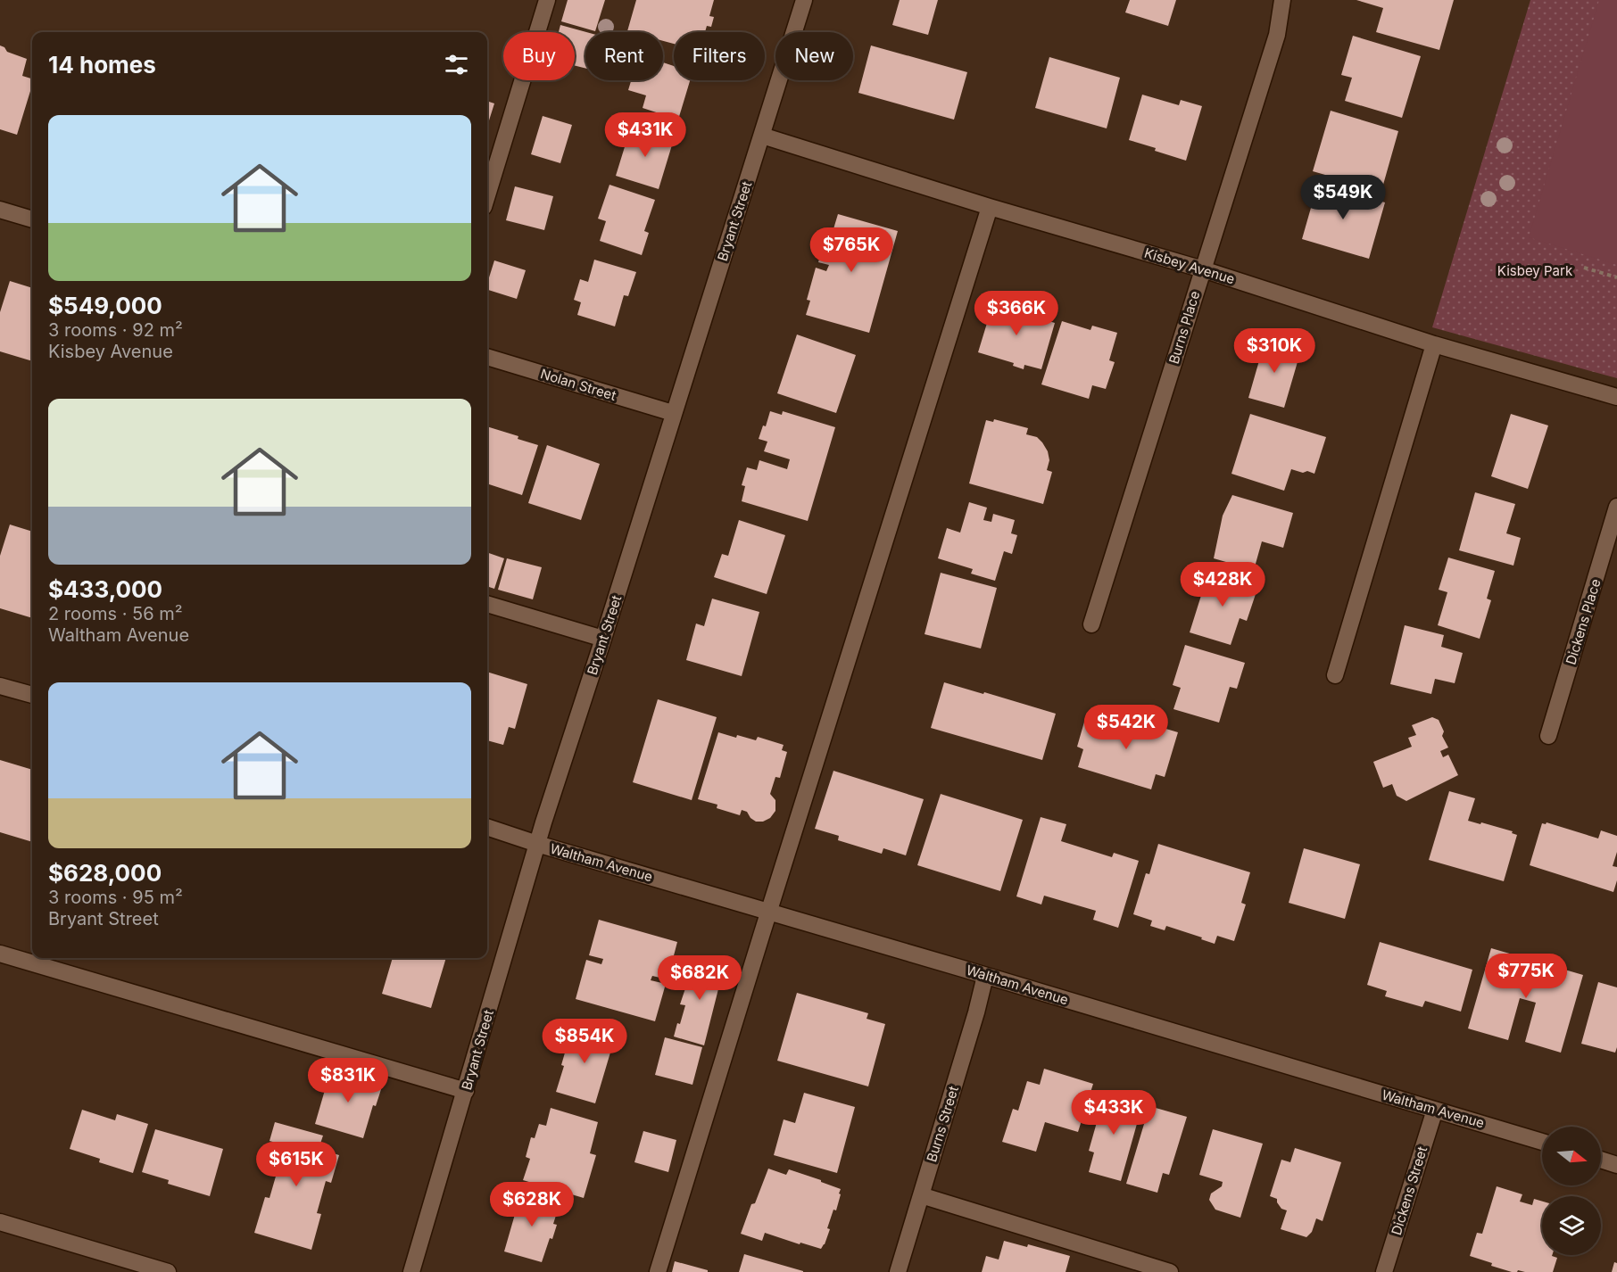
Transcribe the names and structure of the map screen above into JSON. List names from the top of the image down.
{
  "streets": {
    "street": [
      "Bryant Street",
      "Kisbey Avenue",
      "Burns Place",
      "Nolan Street",
      "Dickens Place",
      "Waltham Avenue",
      "Burns Street",
      "Dickens Street"
    ]
  },
  "crossings": [
    ["Bryant Street", "Kisbey Avenue"],
    ["Bryant Street", "Nolan Street"],
    ["Bryant Street", "Waltham Avenue"],
    ["Kisbey Avenue", "Burns Place"],
    ["Waltham Avenue", "Burns Street"],
    ["Waltham Avenue", "Dickens Street"]
  ],
  "parks": ["Kisbey Park"],
  "north": "right",
  "page": {
    "chip": [
      "Buy",
      "Rent",
      "Filters",
      "New"
    ],
    "heading": "14 homes",
    "list": [
      {
        "name": "$549,000",
        "note": "3 rooms · 92 m² · Kisbey Avenue"
      },
      {
        "name": "$433,000",
        "note": "2 rooms · 56 m² · Waltham Avenue"
      },
      {
        "name": "$628,000",
        "note": "3 rooms · 95 m² · Bryant Street"
      }
    ],
    "price": [
      "$431K",
      "$549K",
      "$765K",
      "$366K",
      "$310K",
      "$428K",
      "$542K",
      "$775K",
      "$682K",
      "$854K",
      "$831K",
      "$433K",
      "$615K",
      "$628K"
    ]
  }
}
